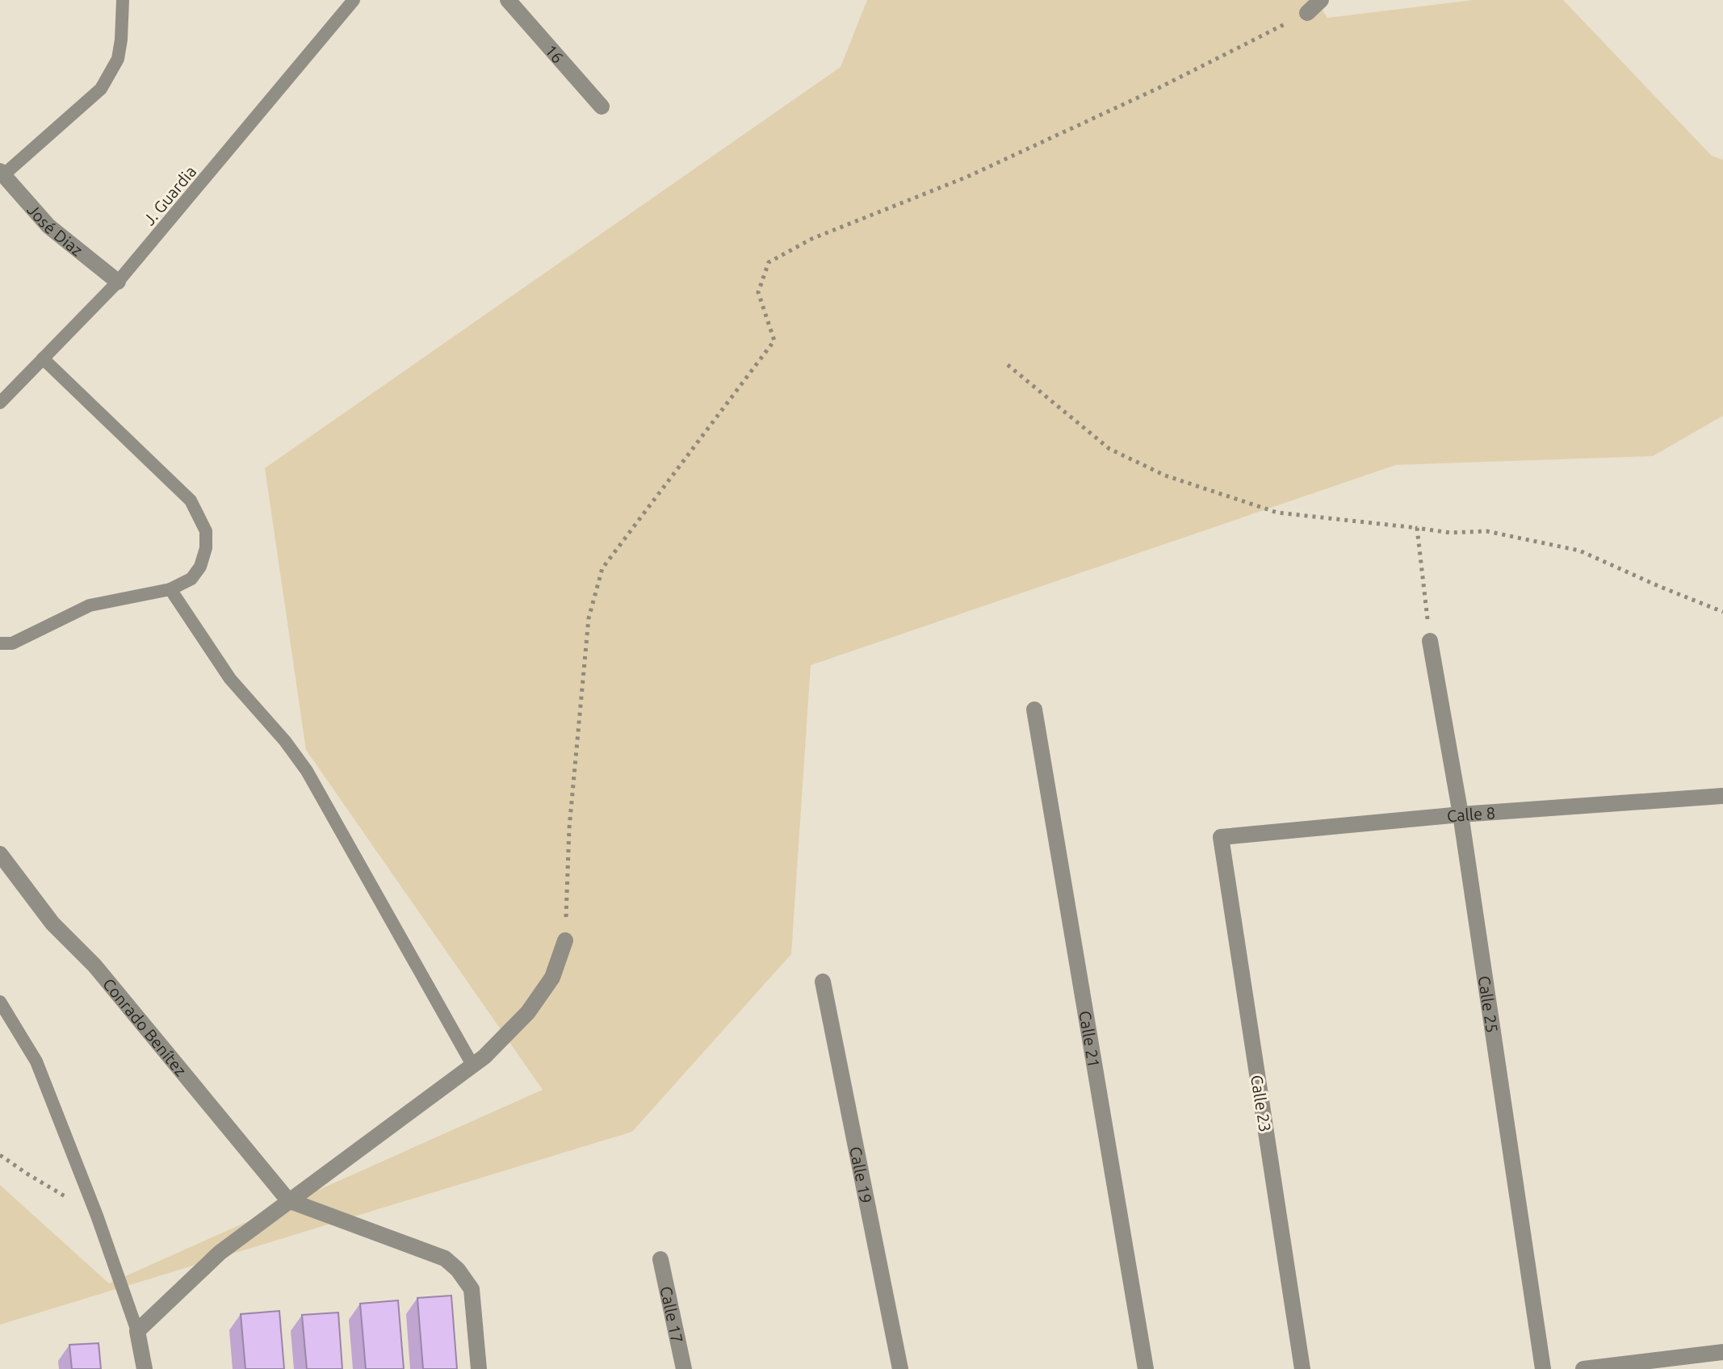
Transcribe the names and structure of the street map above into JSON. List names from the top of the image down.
{
  "streets": {
    "street": [
      "16",
      "José Diaz",
      "Calle 8",
      "Calle 25",
      "Conrado Benítez",
      "Calle 21",
      "Calle 23",
      "Calle 19",
      "Calle 17"
    ],
    "lane": ["J. Guardia"]
  },
  "crossings": [
    ["J. Guardia", "José Diaz"],
    ["Calle 8", "Calle 25"],
    ["Calle 8", "Calle 23"]
  ]
}
